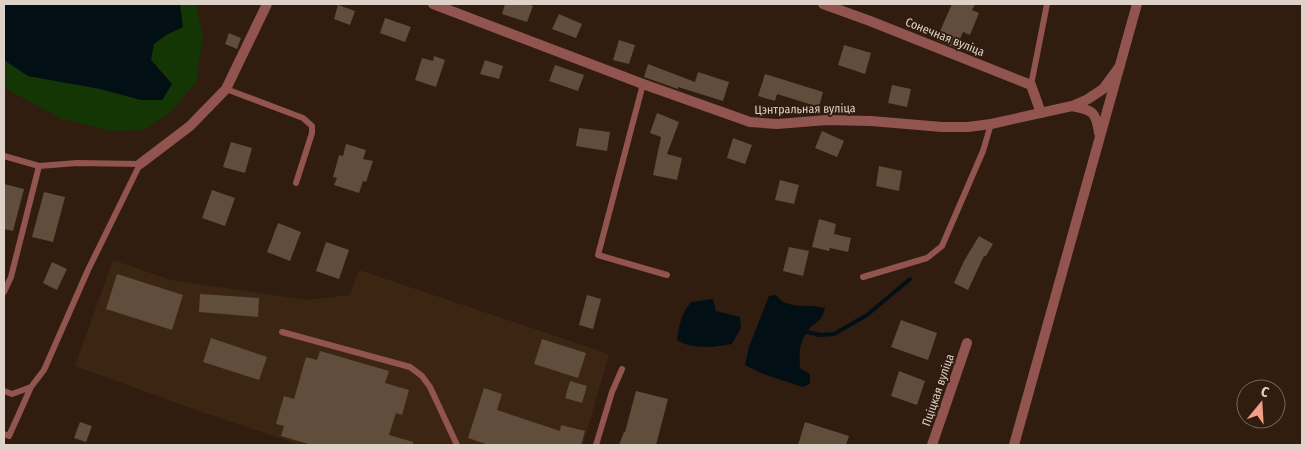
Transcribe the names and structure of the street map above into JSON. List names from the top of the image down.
{
  "streets": {
    "street": ["Сонечная вуліца", "Цэнтральная вуліца", "Пціцкая вуліца"]
  },
  "north": "top"
}
